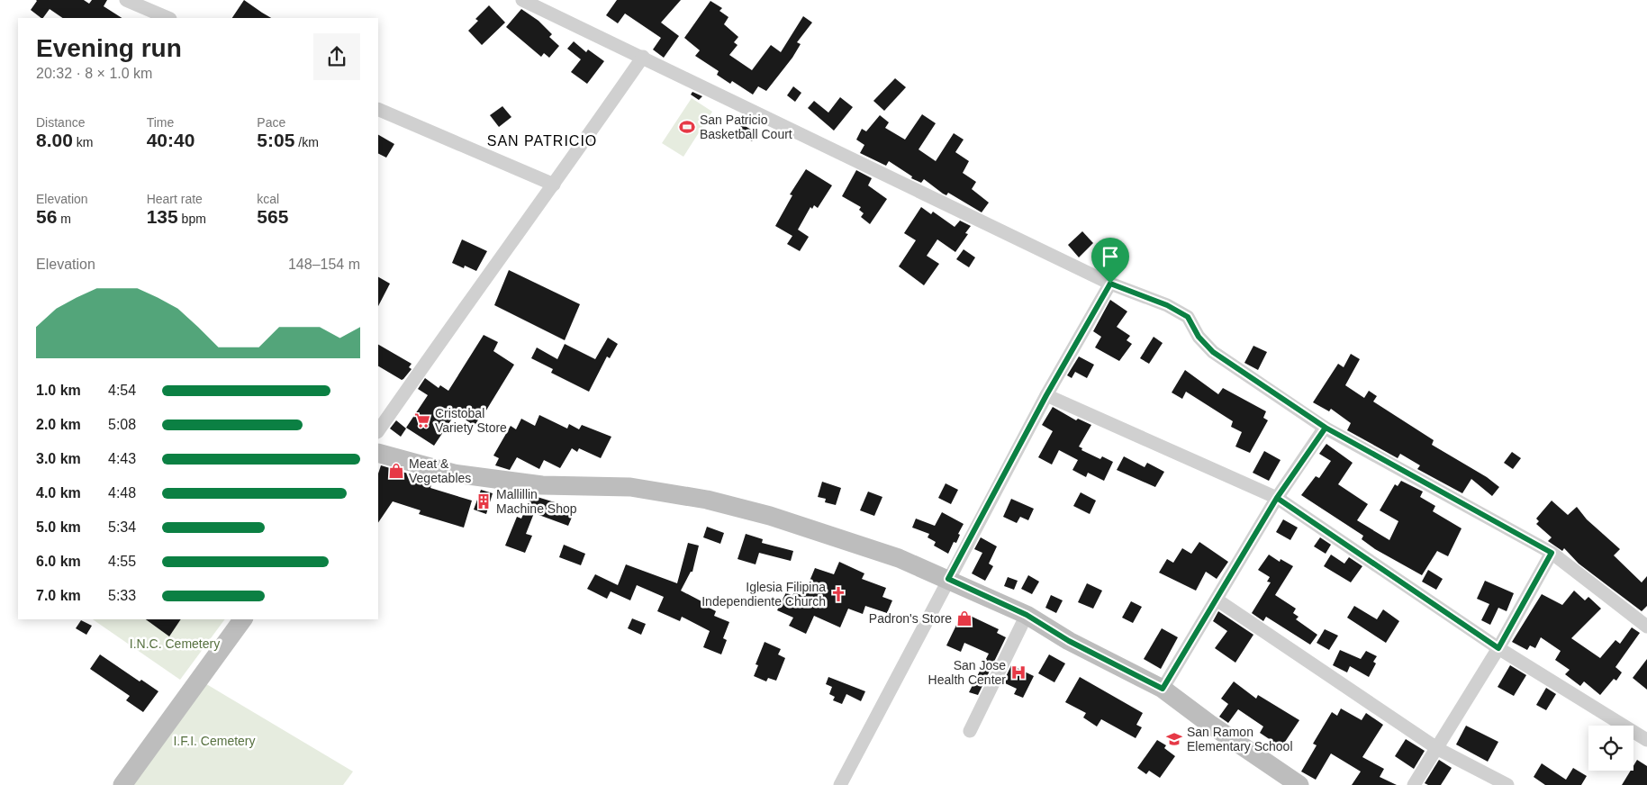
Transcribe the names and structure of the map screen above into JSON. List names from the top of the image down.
{
  "districts": ["SAN PATRICIO"],
  "parks": ["I.N.C. Cemetery", "I.F.I. Cemetery"],
  "places": {
    "sports": ["San Patricio Basketball Court"],
    "supermarket": ["Cristobal Variety Store"],
    "shop": ["Meat & Vegetables", "Padron's Store"],
    "building": ["Mallillin Machine Shop"],
    "church": ["Iglesia Filipina Independiente Church"],
    "hospital": ["San Jose Health Center"],
    "school or university": ["San Ramon Elementary School"]
  },
  "page": {
    "heading": ["Evening run", "20:32 · 8 × 1.0 km"],
    "stats": [
      ["Distance", "8.00 km"],
      ["Time", "40:40"],
      ["Pace", "5:05 /km"],
      ["Elevation", "56 m"],
      ["Heart rate", "135 bpm"],
      ["kcal", "565"]
    ],
    "chart": ["Elevation", "148–154 m"],
    "list": [
      {
        "name": "1.0 km",
        "note": "4:54"
      },
      {
        "name": "2.0 km",
        "note": "5:08"
      },
      {
        "name": "3.0 km",
        "note": "4:43"
      },
      {
        "name": "4.0 km",
        "note": "4:48"
      },
      {
        "name": "5.0 km",
        "note": "5:34"
      },
      {
        "name": "6.0 km",
        "note": "4:55"
      },
      {
        "name": "7.0 km",
        "note": "5:33"
      }
    ]
  }
}
